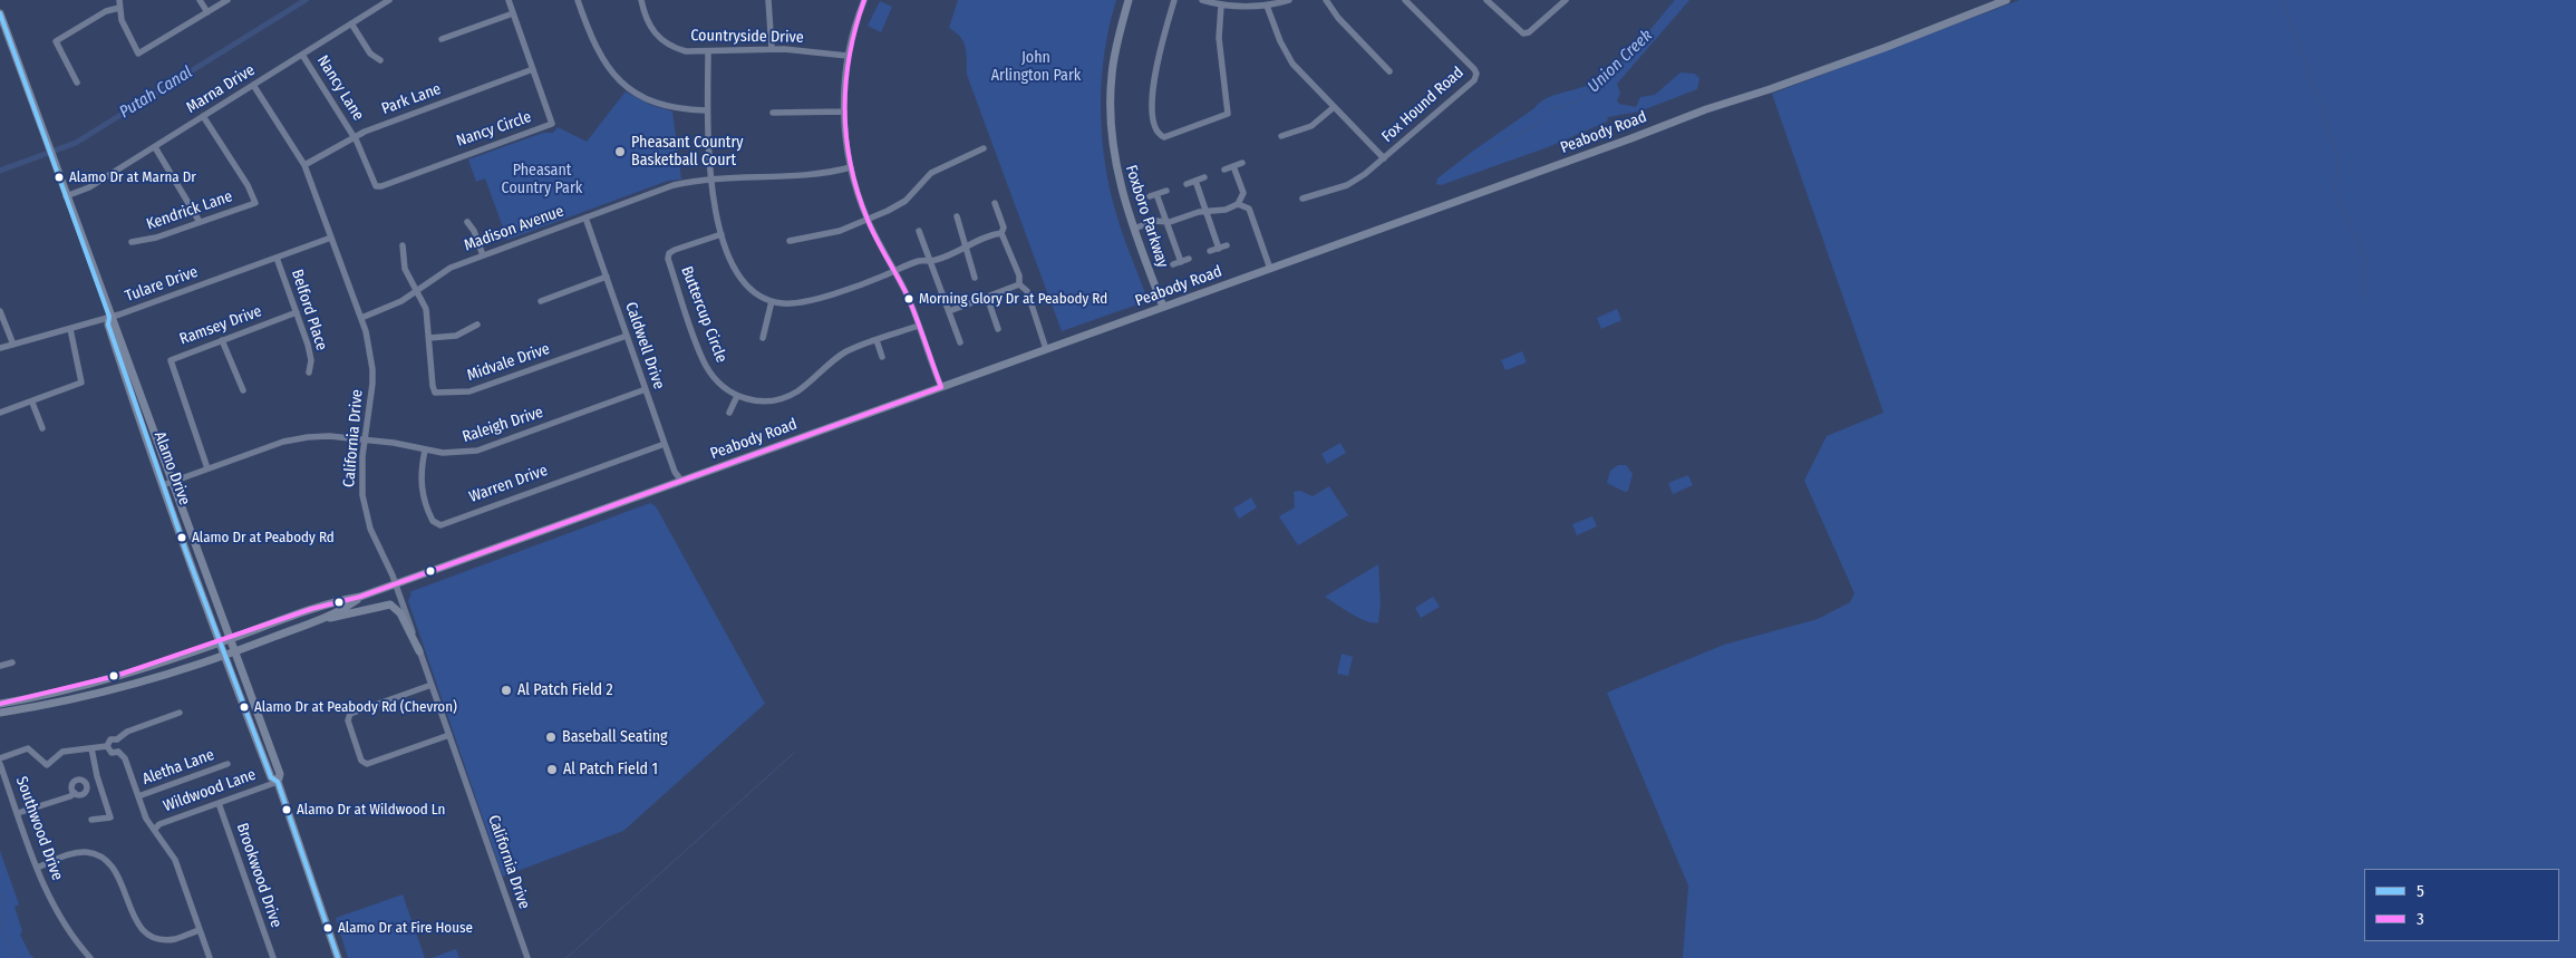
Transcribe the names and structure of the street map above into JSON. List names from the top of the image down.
{
  "streets": {
    "main road": ["Peabody Road", "Foxboro Parkway", "Alamo Drive"],
    "street": [
      "Countryside Drive",
      "Nancy Lane",
      "Marna Drive",
      "Park Lane",
      "Fox Hound Road",
      "Nancy Circle",
      "Kendrick Lane",
      "Madison Avenue",
      "Tulare Drive",
      "Belford Place",
      "Buttercup Circle",
      "Ramsey Drive",
      "Caldwell Drive",
      "Midvale Drive",
      "Raleigh Drive",
      "California Drive",
      "Warren Drive",
      "Aletha Lane",
      "Wildwood Lane",
      "Southwood Drive",
      "Brookwood Drive"
    ]
  },
  "crossings": [
    ["Nancy Lane", "Marna Drive"],
    ["Nancy Lane", "Park Lane"],
    ["Nancy Lane", "Nancy Circle"],
    ["Marna Drive", "Kendrick Lane"],
    ["Marna Drive", "California Drive"],
    ["Marna Drive", "Alamo Drive"],
    ["Park Lane", "Nancy Circle"],
    ["Park Lane", "California Drive"],
    ["Peabody Road", "Foxboro Parkway"],
    ["Peabody Road", "Caldwell Drive"],
    ["Peabody Road", "California Drive"],
    ["Peabody Road", "Alamo Drive"],
    ["Madison Avenue", "Caldwell Drive"],
    ["Madison Avenue", "Midvale Drive"],
    ["Madison Avenue", "California Drive"],
    ["Tulare Drive", "Belford Place"],
    ["Tulare Drive", "California Drive"],
    ["Tulare Drive", "Alamo Drive"],
    ["Belford Place", "Ramsey Drive"],
    ["Ramsey Drive", "Raleigh Drive"],
    ["Caldwell Drive", "Midvale Drive"],
    ["Caldwell Drive", "Raleigh Drive"],
    ["Caldwell Drive", "Warren Drive"],
    ["Raleigh Drive", "California Drive"],
    ["Raleigh Drive", "Alamo Drive"],
    ["Raleigh Drive", "Warren Drive"],
    ["Alamo Drive", "Wildwood Lane"],
    ["Wildwood Lane", "Brookwood Drive"]
  ],
  "water": ["Union Creek", "Putah Canal"],
  "parks": ["John Arlington Park", "Pheasant Country Park"],
  "places": [
    "Pheasant Country Basketball Court",
    "Alamo Dr at Marna Dr",
    "Morning Glory Dr at Peabody Rd",
    "Alamo Dr at Peabody Rd",
    "Al Patch Field 2",
    "Alamo Dr at Peabody Rd (Chevron)",
    "Baseball Seating",
    "Al Patch Field 1",
    "Alamo Dr at Wildwood Ln",
    "Alamo Dr at Fire House"
  ],
  "lines": ["transit line 3", "transit line 5"],
  "legend": ["5", "3"]
}
